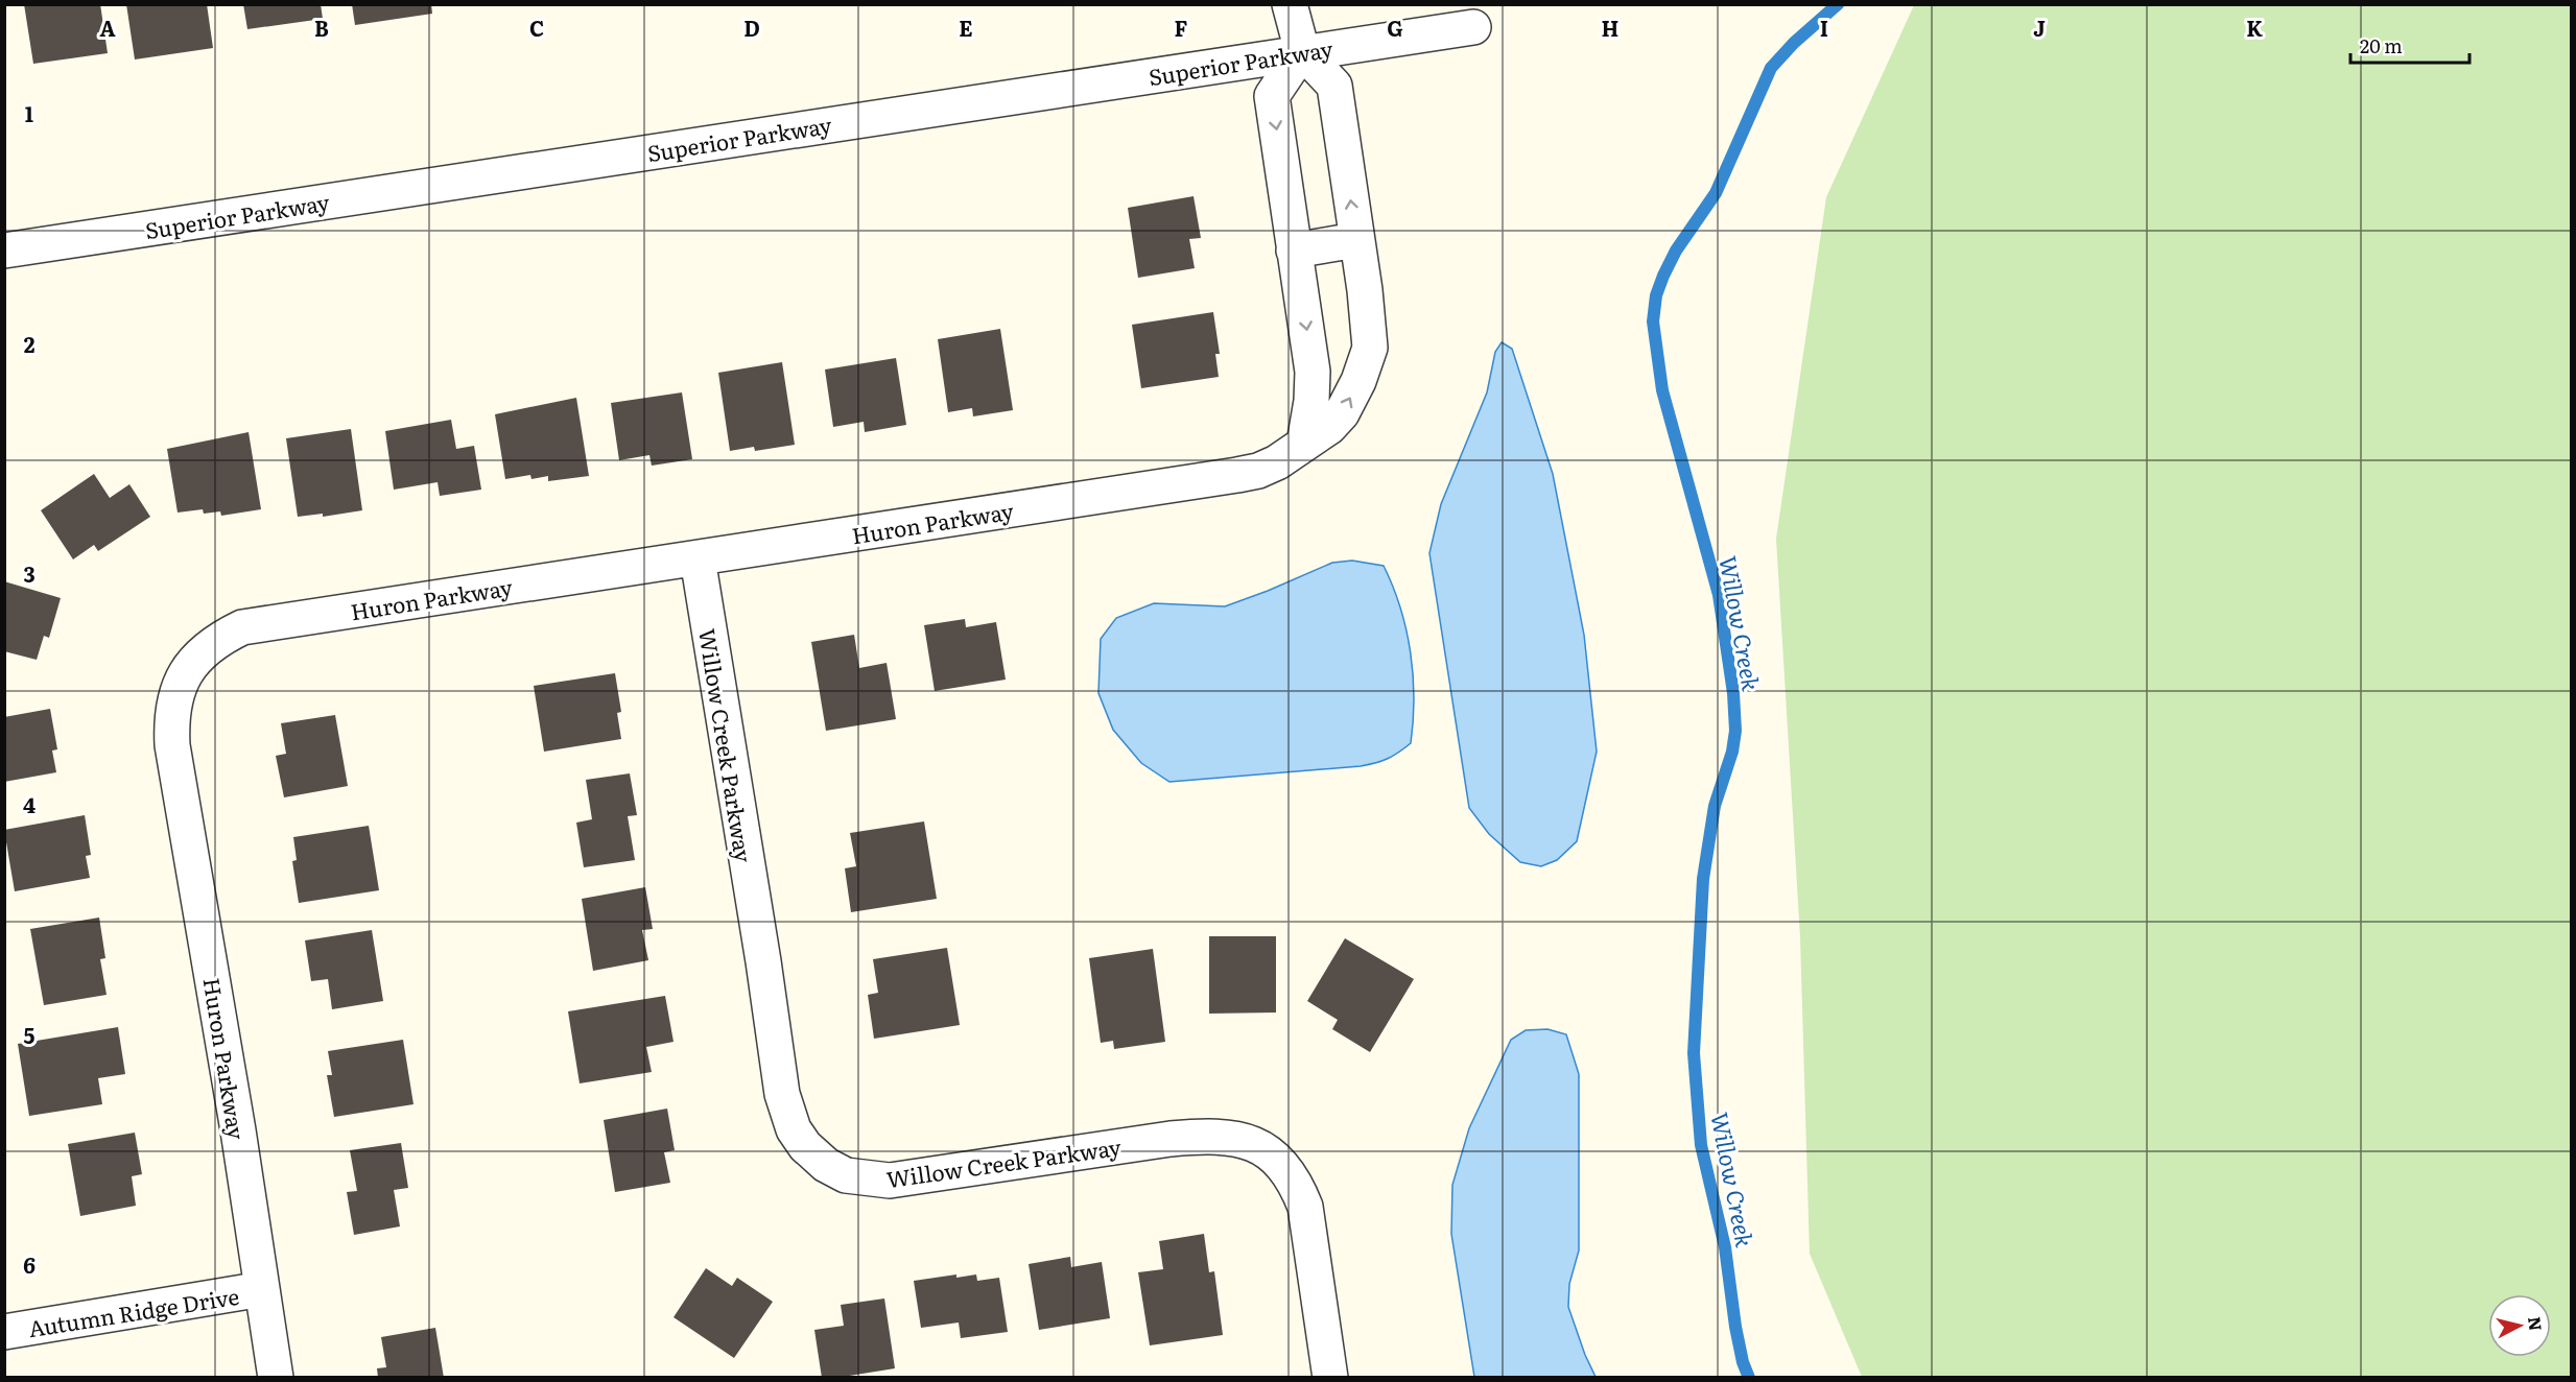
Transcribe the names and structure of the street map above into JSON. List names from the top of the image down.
{
  "streets": {
    "street": [
      "Superior Parkway",
      "Huron Parkway",
      "Willow Creek Parkway",
      "Autumn Ridge Drive"
    ]
  },
  "crossings": [
    ["Superior Parkway", "Huron Parkway"],
    ["Huron Parkway", "Willow Creek Parkway"],
    ["Huron Parkway", "Autumn Ridge Drive"]
  ],
  "water": ["Willow Creek"],
  "scale_bar": "20 m",
  "north": "right",
  "grid": {
    "columns": [
      "A",
      "B",
      "C",
      "D",
      "E",
      "F",
      "G",
      "H",
      "I",
      "J",
      "K"
    ],
    "rows": [
      "1",
      "2",
      "3",
      "4",
      "5",
      "6"
    ]
  }
}
